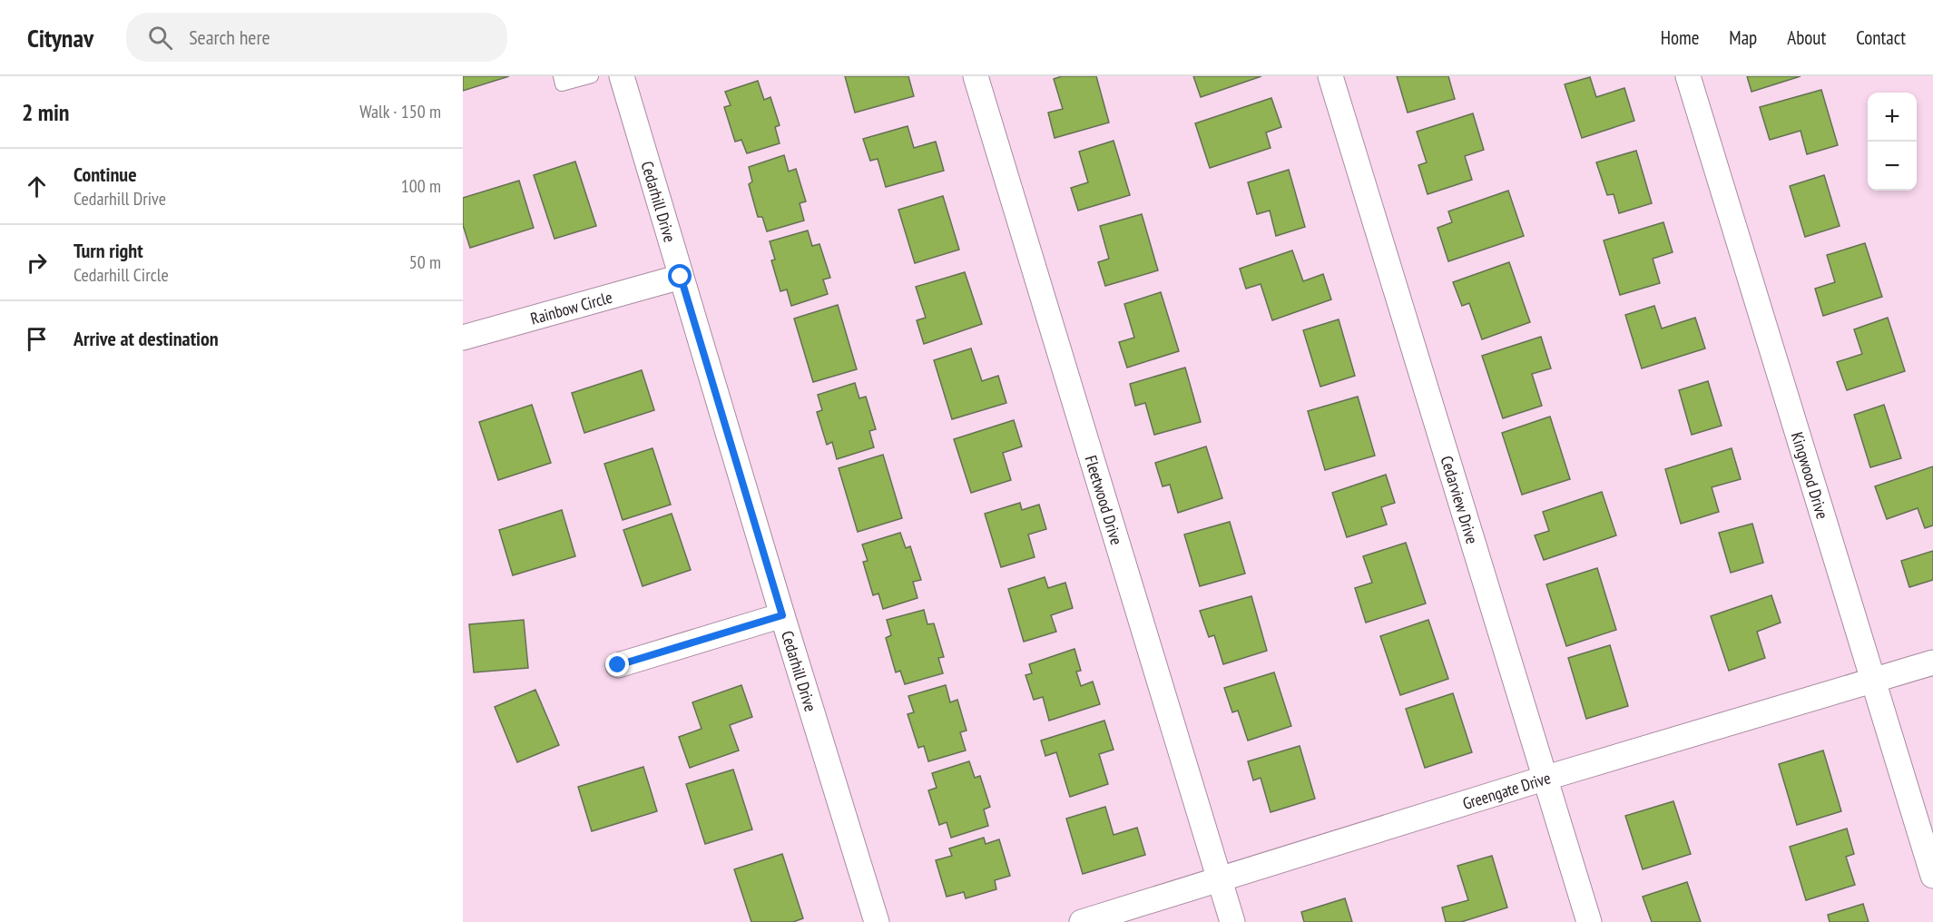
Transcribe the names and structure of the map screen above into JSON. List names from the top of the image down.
{
  "streets": {
    "street": [
      "Cedarhill Drive",
      "Rainbow Circle",
      "Kingwood Drive",
      "Fleetwood Drive",
      "Cedarview Drive",
      "Greengate Drive"
    ]
  },
  "crossings": [
    ["Cedarhill Drive", "Rainbow Circle"],
    ["Kingwood Drive", "Greengate Drive"],
    ["Fleetwood Drive", "Greengate Drive"],
    ["Cedarview Drive", "Greengate Drive"]
  ],
  "page": {
    "header": "Citynav",
    "search": "Search here",
    "nav": [
      "Home",
      "Map",
      "About",
      "Contact"
    ],
    "heading": ["2 min", "Walk · 150 m"],
    "map_buttons": ["+", "−"],
    "list": [
      ["Continue", "Cedarhill Drive", "100 m"],
      ["Turn right", "Cedarhill Circle", "50 m"],
      "Arrive at destination"
    ]
  }
}
